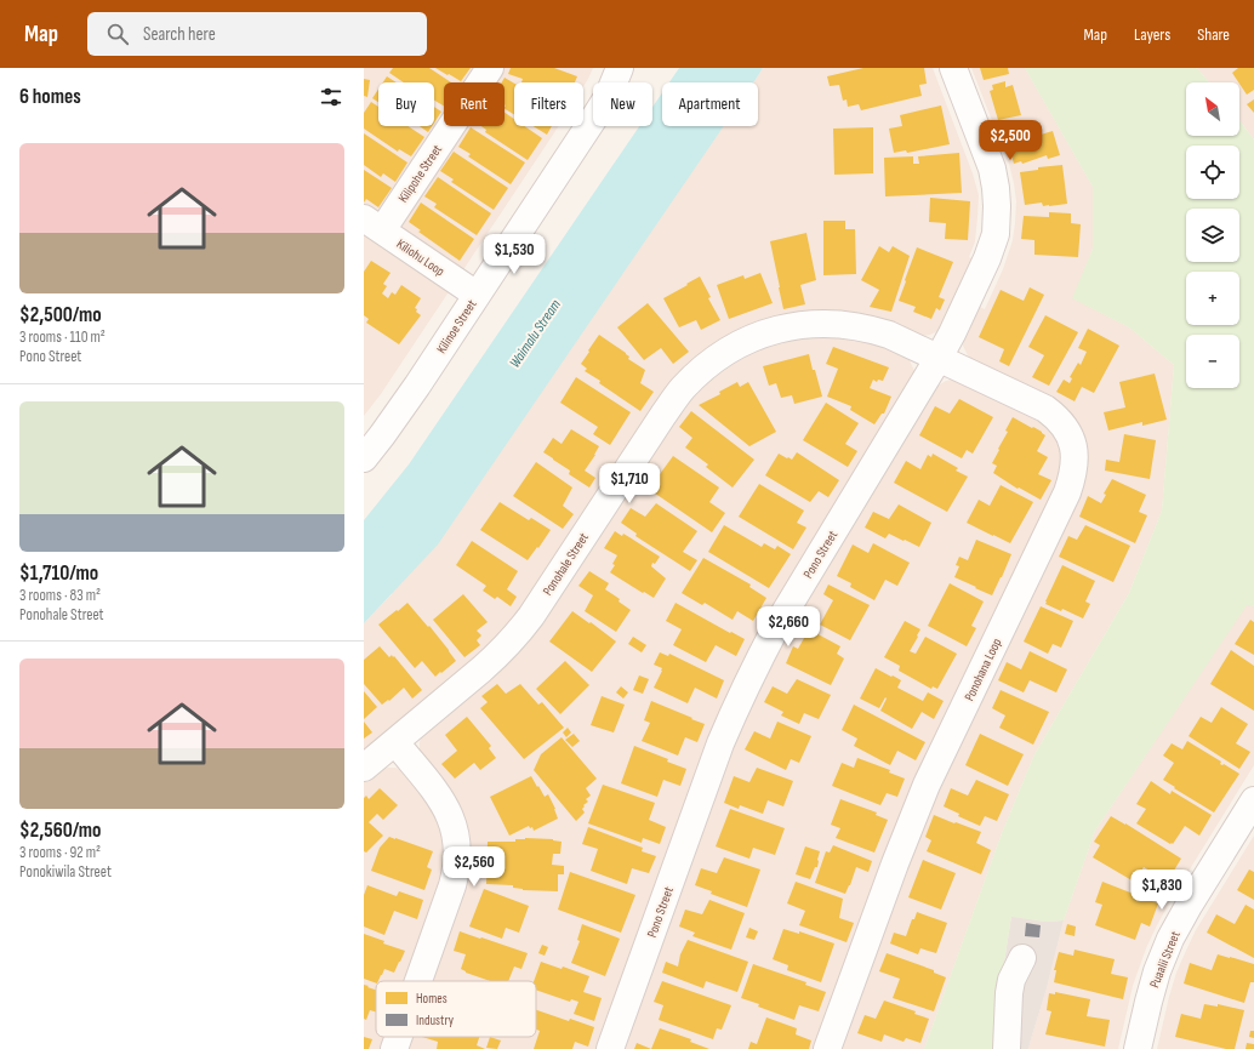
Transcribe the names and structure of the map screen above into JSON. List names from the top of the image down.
{
  "streets": {
    "street": [
      "Kilipohe Street",
      "Kiliohu Loop",
      "Kilinoe Street",
      "Pono Street",
      "Ponohale Street",
      "Ponohana Loop",
      "Puaalii Street"
    ]
  },
  "crossings": [
    ["Kilipohe Street", "Kiliohu Loop"],
    ["Kiliohu Loop", "Kilinoe Street"],
    ["Pono Street", "Ponohale Street"],
    ["Pono Street", "Ponohana Loop"],
    ["Ponohale Street", "Ponohana Loop"]
  ],
  "water": ["Waimalu Stream"],
  "legend": ["Homes", "Industry"],
  "north": "top left",
  "page": {
    "header": "Map",
    "search": "Search here",
    "nav": ["Map", "Layers", "Share"],
    "heading": "6 homes",
    "map_buttons": ["+", "−"],
    "chip": [
      "Buy",
      "Rent",
      "Filters",
      "New",
      "Apartment"
    ],
    "price": [
      "$2,500",
      "$1,530",
      "$1,710",
      "$2,660",
      "$2,560",
      "$1,830"
    ],
    "list": [
      {
        "name": "$2,500/mo",
        "note": "3 rooms · 110 m² · Pono Street"
      },
      {
        "name": "$1,710/mo",
        "note": "3 rooms · 83 m² · Ponohale Street"
      },
      {
        "name": "$2,560/mo",
        "note": "3 rooms · 92 m² · Ponokiwila Street"
      }
    ]
  }
}
